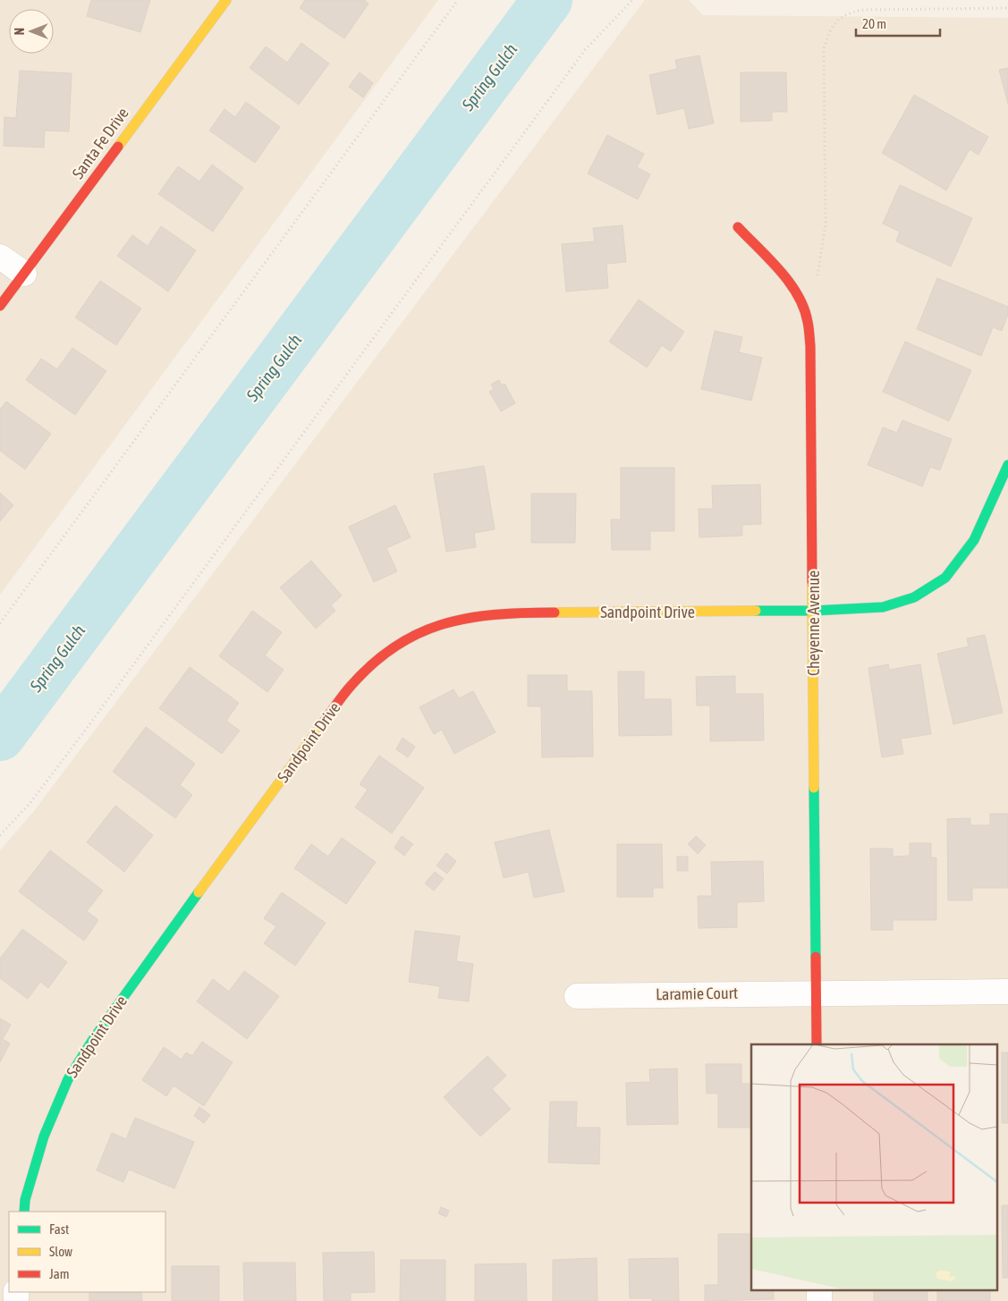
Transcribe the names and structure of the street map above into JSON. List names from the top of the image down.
{
  "streets": {
    "street": [
      "Santa Fe Drive",
      "Sandpoint Drive",
      "Cheyenne Avenue",
      "Laramie Court"
    ]
  },
  "crossings": [
    ["Sandpoint Drive", "Cheyenne Avenue"],
    ["Cheyenne Avenue", "Laramie Court"]
  ],
  "water": ["Spring Gulch"],
  "legend": ["Fast", "Slow", "Jam"],
  "scale_bar": "20 m",
  "north": "left"
}
